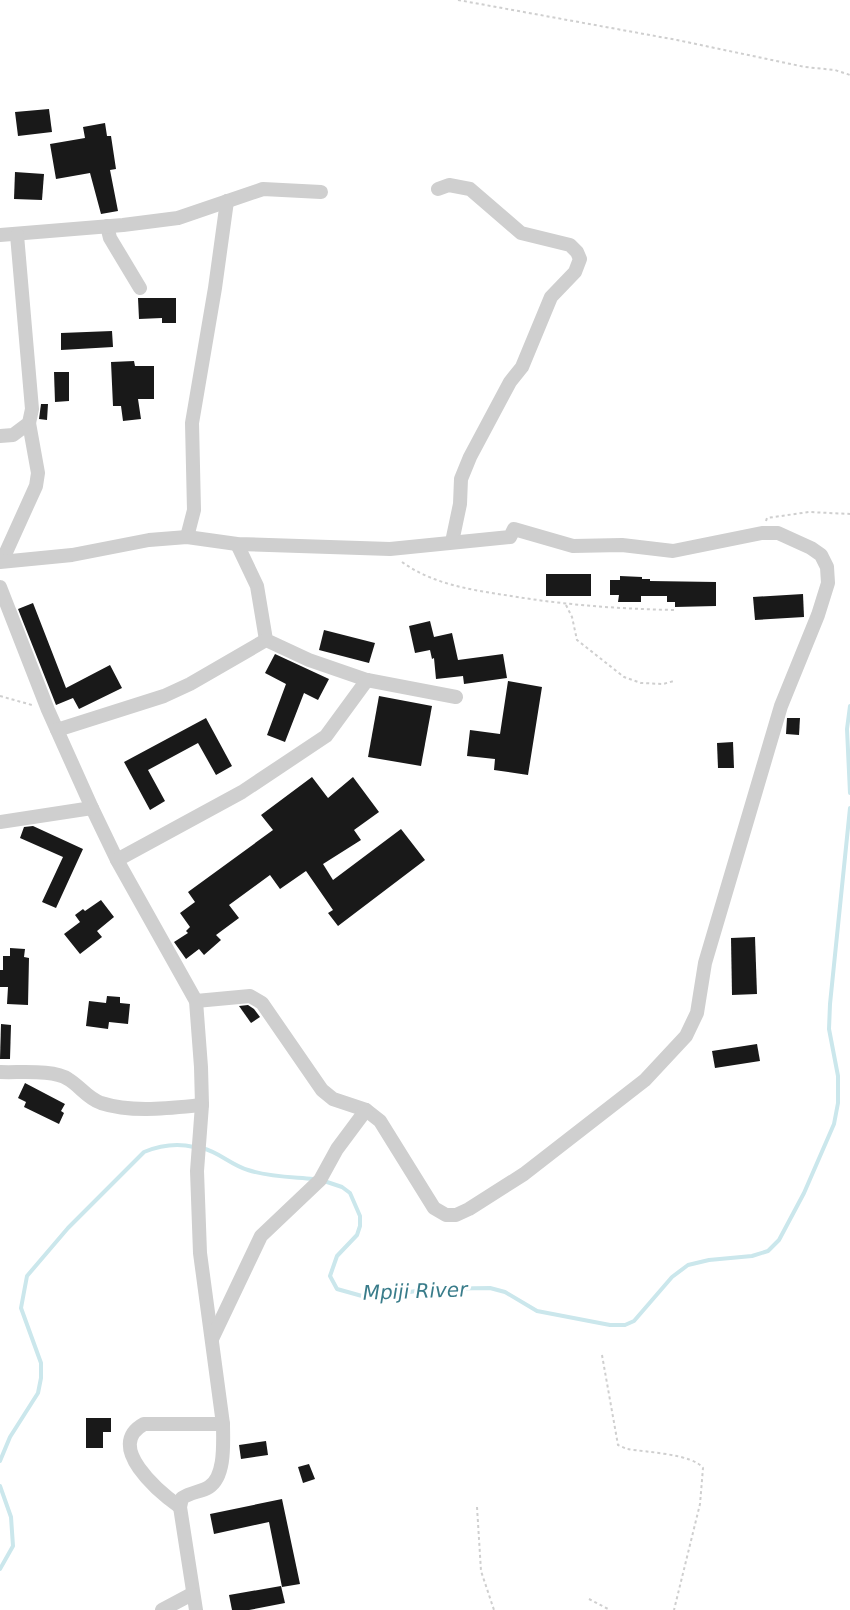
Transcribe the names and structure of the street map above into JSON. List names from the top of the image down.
{
  "water": ["Mpiji River"]
}
